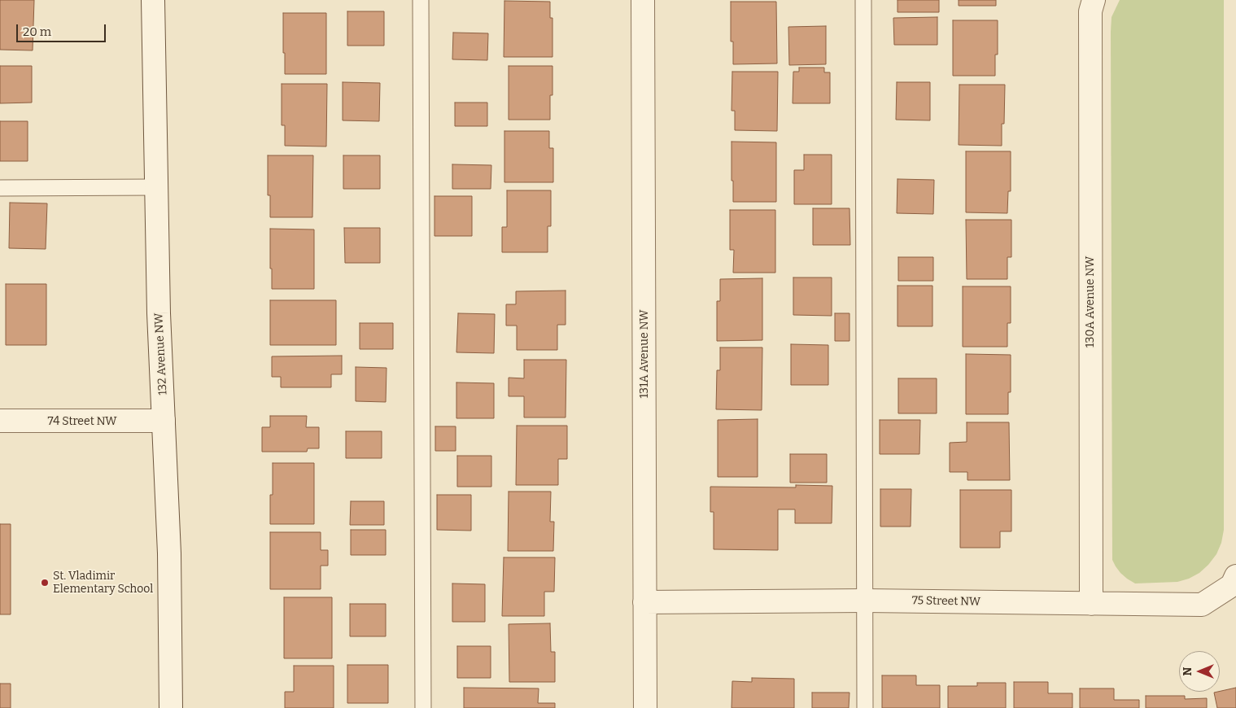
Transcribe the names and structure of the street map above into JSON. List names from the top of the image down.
{
  "streets": {
    "street": [
      "130A Avenue NW",
      "132 Avenue NW",
      "131A Avenue NW",
      "74 Street NW",
      "75 Street NW"
    ]
  },
  "crossings": [
    ["130A Avenue NW", "75 Street NW"],
    ["132 Avenue NW", "74 Street NW"],
    ["131A Avenue NW", "75 Street NW"]
  ],
  "places": ["St. Vladimir Elementary School"],
  "scale_bar": "20 m",
  "north": "left"
}
